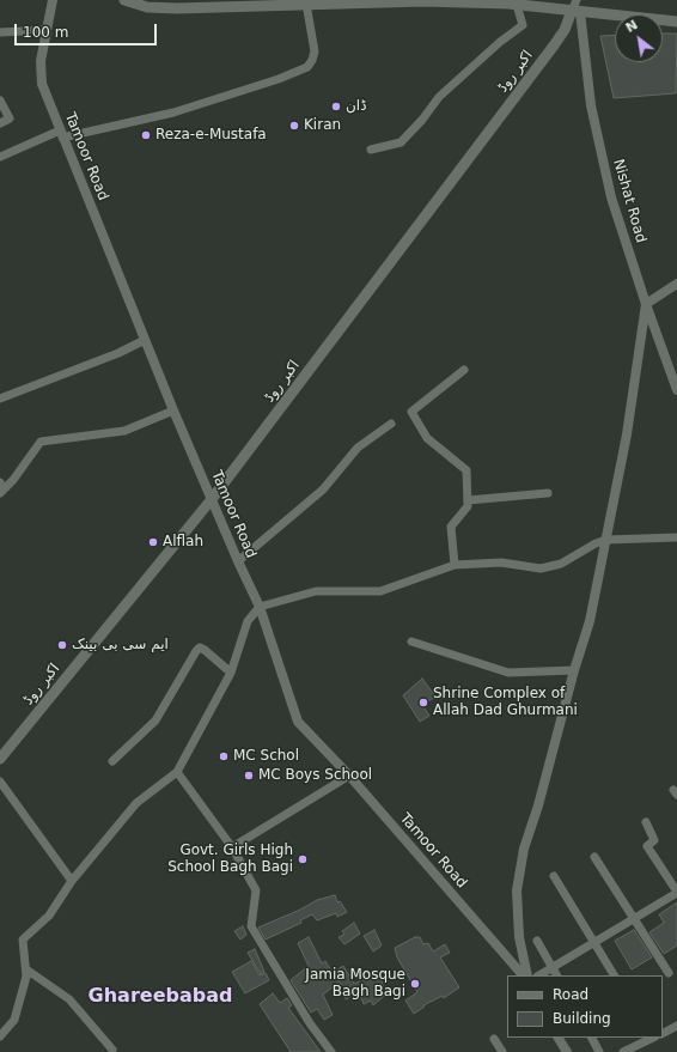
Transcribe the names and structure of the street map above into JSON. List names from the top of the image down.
{
  "streets": {
    "main road": ["اکبر روڈ"],
    "street": ["Tamoor Road", "Nishat Road"]
  },
  "crossings": [
    ["اکبر روڈ", "Tamoor Road"],
    ["اکبر روڈ", "Nishat Road"]
  ],
  "districts": ["Ghareebabad"],
  "places": [
    "ڈان",
    "Kiran",
    "Reza-e-Mustafa",
    "Alflah",
    "ایم سی بی بینک",
    "Shrine Complex of Allah Dad Ghurmani",
    "MC Schol",
    "MC Boys School",
    "Govt. Girls High School Bagh Bagi",
    "Jamia Mosque Bagh Bagi"
  ],
  "legend": ["Road", "Building"],
  "scale_bar": "100 m",
  "north": "top left"
}
